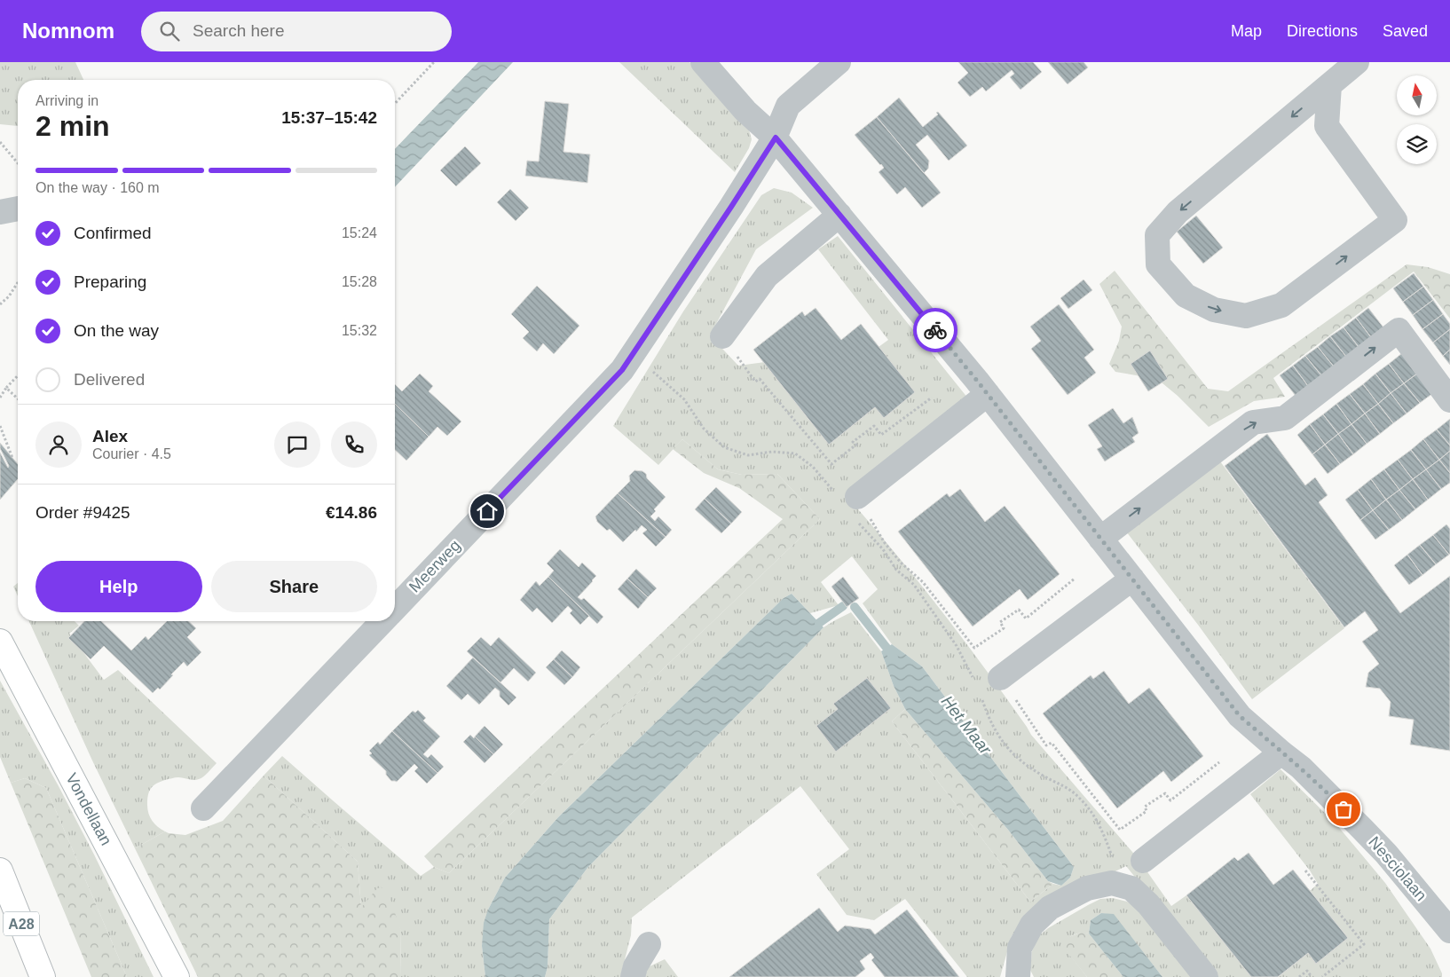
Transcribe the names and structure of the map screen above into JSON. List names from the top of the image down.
{
  "streets": {
    "main road": ["Vondellaan", "A28"],
    "street": ["Meerweg", "Nesciolaan"]
  },
  "crossings": [
    ["Meerweg", "Nesciolaan"]
  ],
  "water": ["Het Maar"],
  "north": "top",
  "page": {
    "header": "Nomnom",
    "search": "Search here",
    "nav": ["Map", "Directions", "Saved"],
    "heading": ["2 min", "Arriving in", "15:37–15:42"],
    "panel": [
      "Alex",
      "Courier · 4.5",
      "Order #9425",
      "€14.86"
    ],
    "bar": "On the way · 160 m",
    "list": [
      ["Confirmed", "15:24"],
      ["Preparing", "15:28"],
      ["On the way", "15:32"],
      "Delivered"
    ],
    "buttons": ["Help", "Share"]
  }
}
